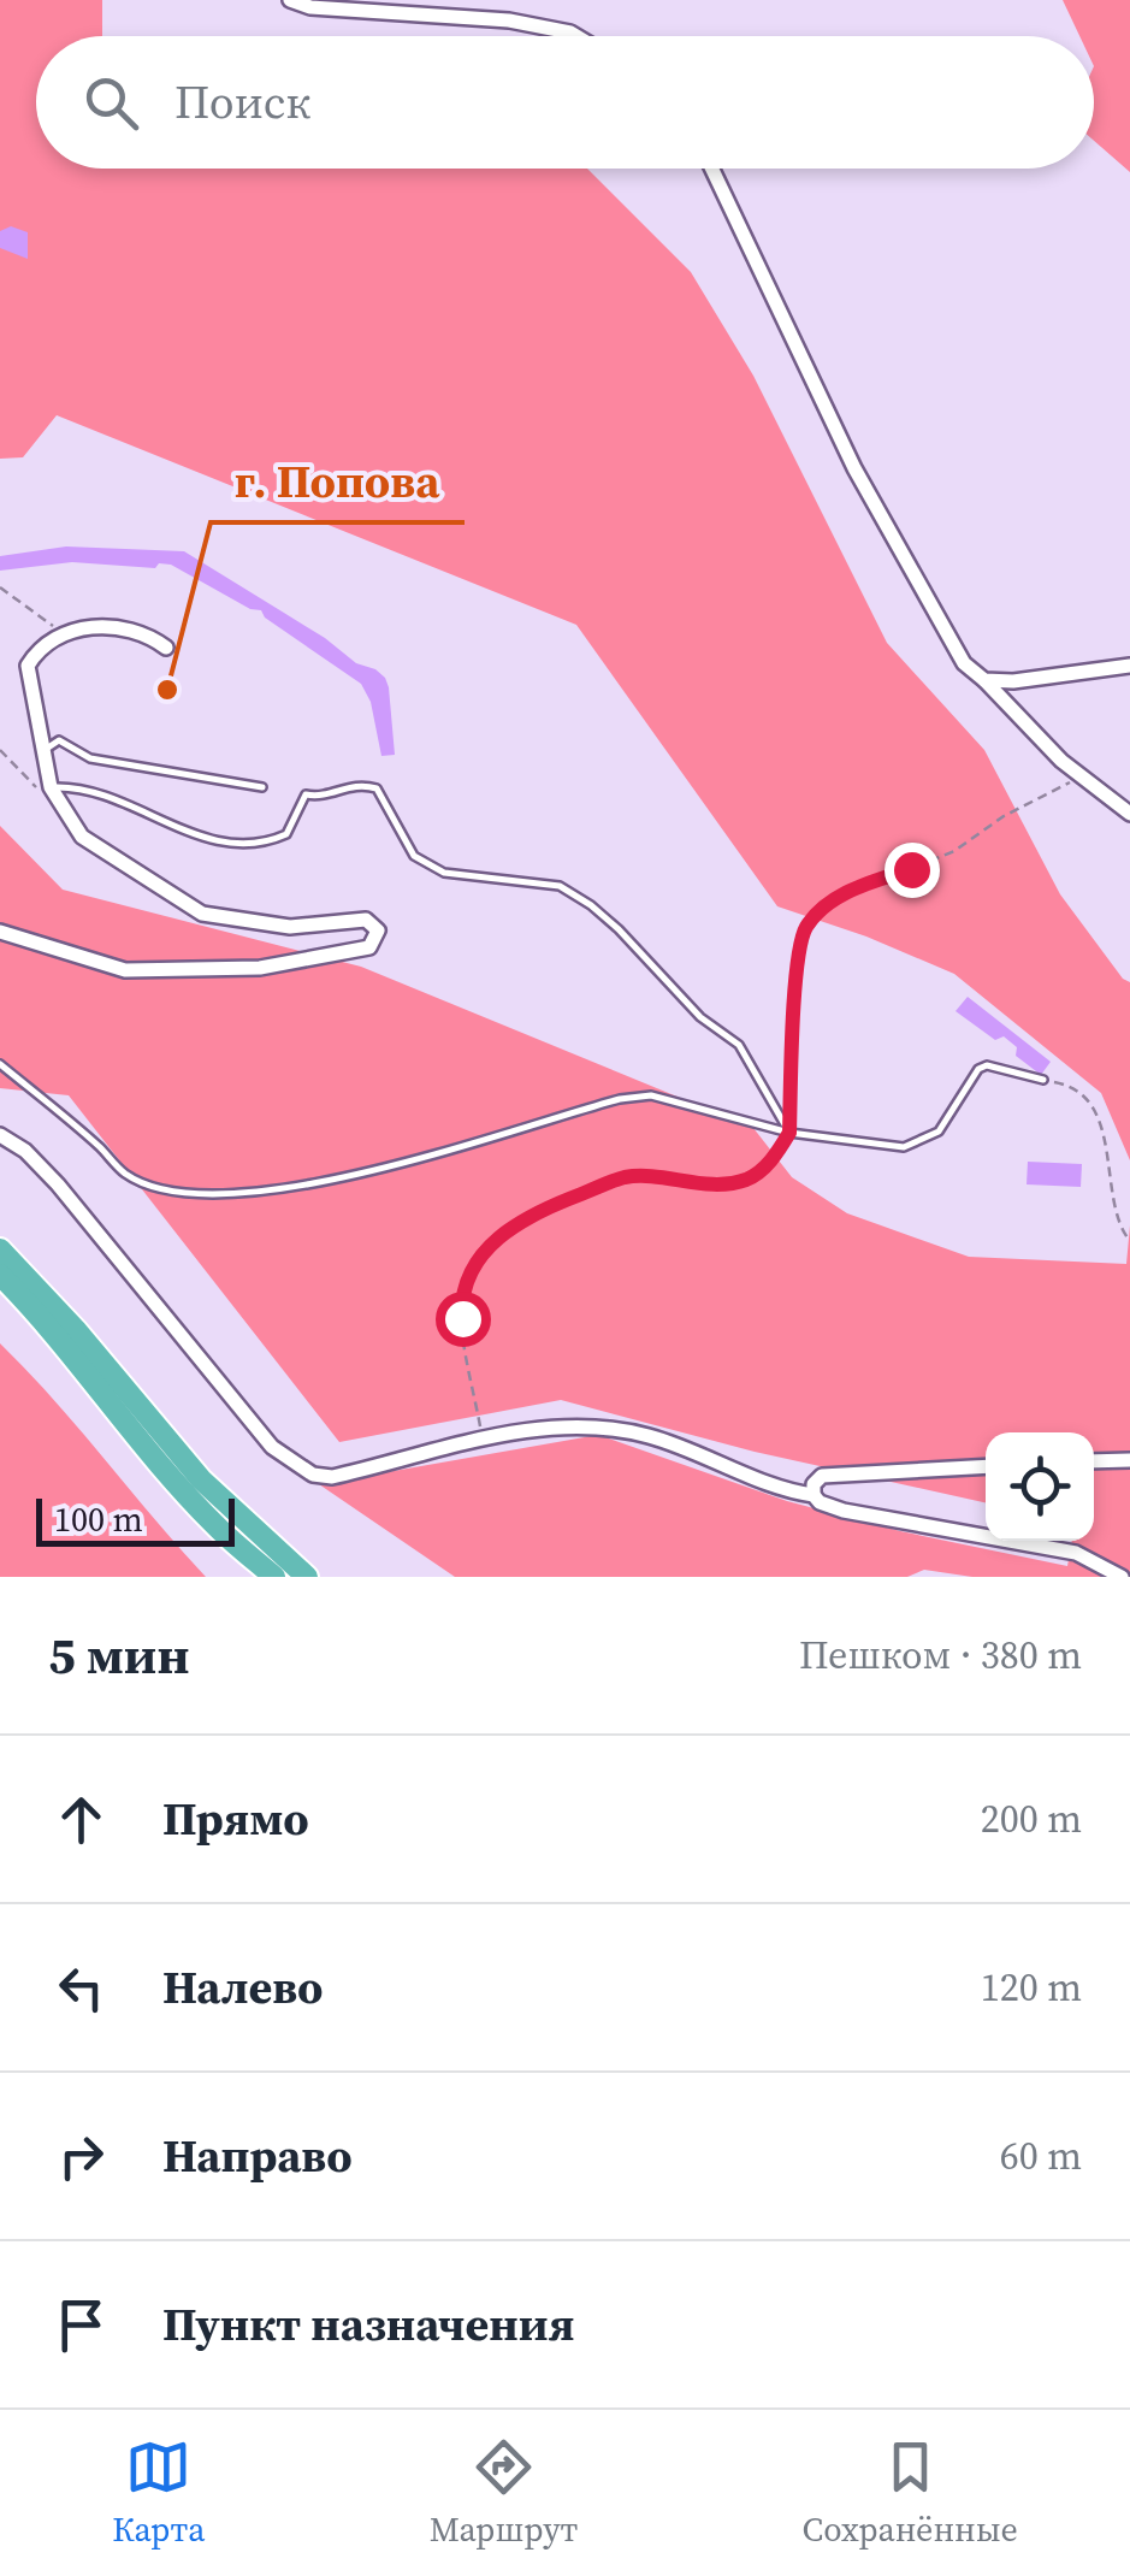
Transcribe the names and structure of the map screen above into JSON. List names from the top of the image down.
{
  "places": ["г. Попова"],
  "scale_bar": "100 m",
  "page": {
    "search": "Поиск",
    "scale": "100 m",
    "heading": ["5 мин", "Пешком · 380 m"],
    "list": [
      ["Прямо", "200 m"],
      ["Налево", "120 m"],
      ["Направо", "60 m"],
      "Пункт назначения"
    ],
    "nav": ["Карта", "Маршрут", "Сохранённые"]
  }
}
